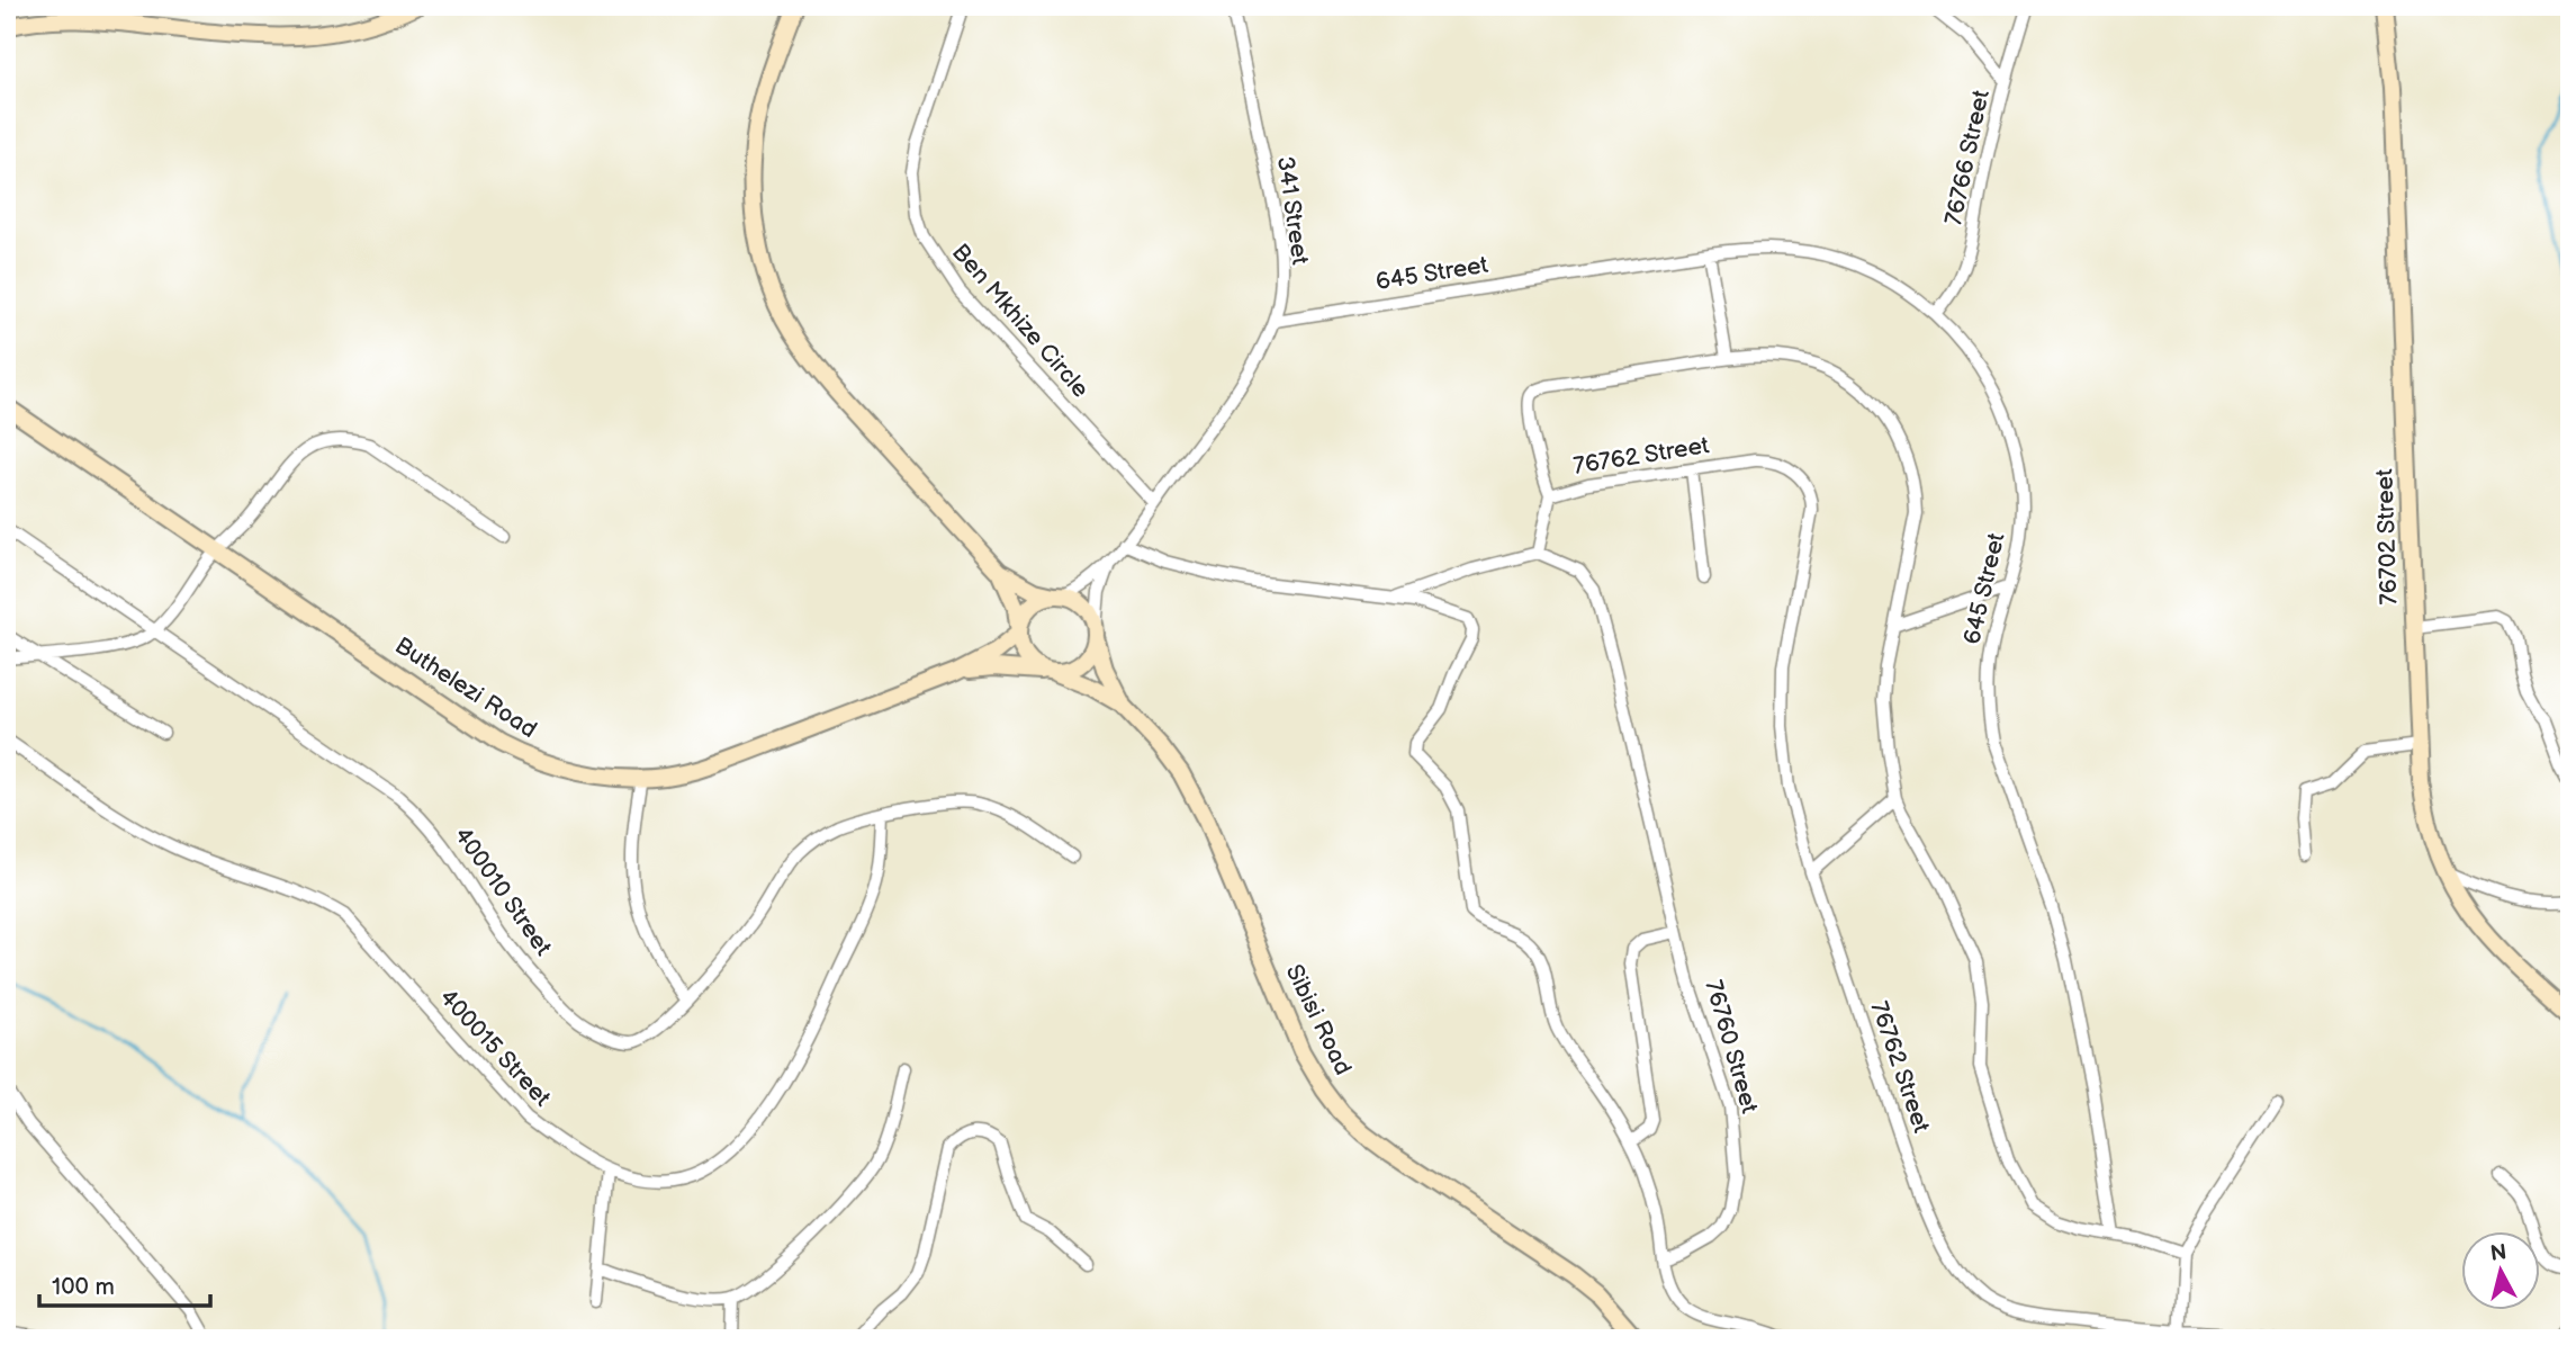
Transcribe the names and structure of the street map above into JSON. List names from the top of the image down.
{
  "streets": {
    "street": [
      "76766 Street",
      "341 Street",
      "645 Street",
      "Ben Mkhize Circle",
      "76762 Street",
      "76702 Street",
      "Buthelezi Road",
      "400010 Street",
      "Sibisi Road",
      "76760 Street",
      "400015 Street"
    ]
  },
  "crossings": [
    ["76766 Street", "645 Street"],
    ["341 Street", "645 Street"],
    ["341 Street", "Ben Mkhize Circle"],
    ["341 Street", "Buthelezi Road"],
    ["341 Street", "Sibisi Road"],
    ["645 Street", "76762 Street"],
    ["Buthelezi Road", "Sibisi Road"],
    ["400010 Street", "400015 Street"]
  ],
  "scale_bar": "100 m",
  "north": "top"
}
